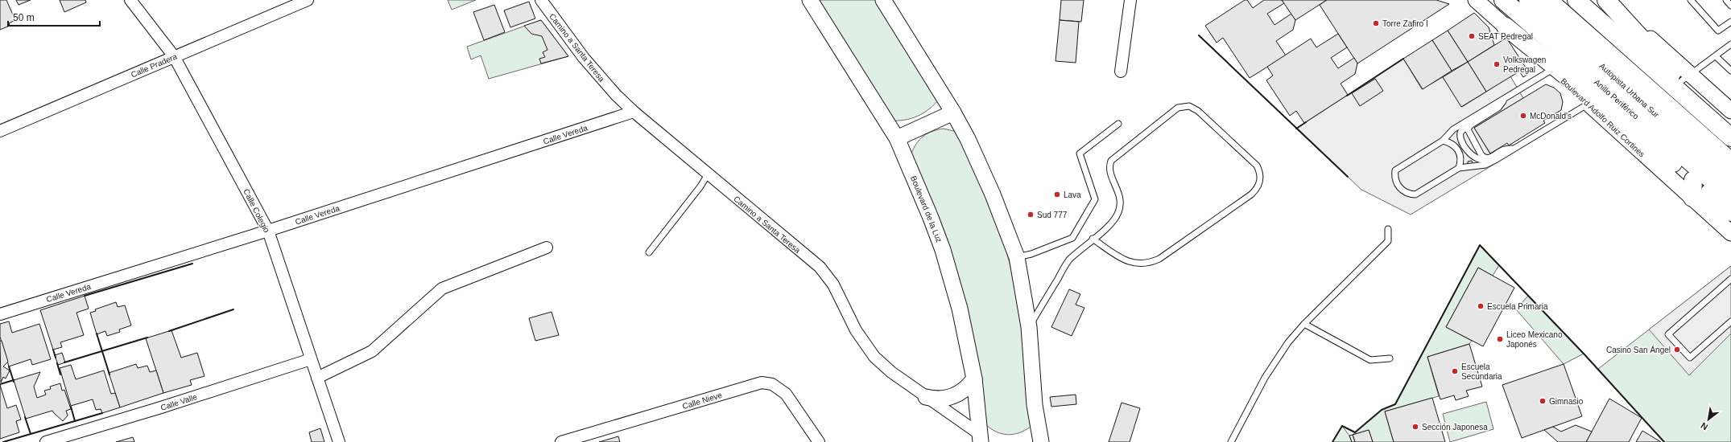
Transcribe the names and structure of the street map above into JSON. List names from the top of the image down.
{
  "streets": {
    "highway": ["Autopista Urbana Sur", "Anillo Periférico"],
    "street": [
      "Camino a Santa Teresa",
      "Calle Pradera",
      "Boulevard Adolfo Ruiz Cortines",
      "Calle Vereda",
      "Boulevard de la Luz",
      "Calle Colegio",
      "Calle Nieve",
      "Calle Valle"
    ]
  },
  "crossings": [
    ["Camino a Santa Teresa", "Calle Vereda"],
    ["Camino a Santa Teresa", "Boulevard de la Luz"],
    ["Calle Pradera", "Calle Colegio"],
    ["Calle Vereda", "Calle Colegio"],
    ["Calle Colegio", "Calle Valle"]
  ],
  "places": [
    "Torre Zafiro I",
    "SEAT Pedregal",
    "Volkswagen Pedregal",
    "McDonald's",
    "Lava",
    "Sud 777",
    "Escuela Primaria",
    "Liceo Mexicano Japonés",
    "Casino San Ángel",
    "Escuela Secundaria",
    "Gimnasio",
    "Sección Japonesa"
  ],
  "scale_bar": "50 m",
  "north": "bottom left"
}
